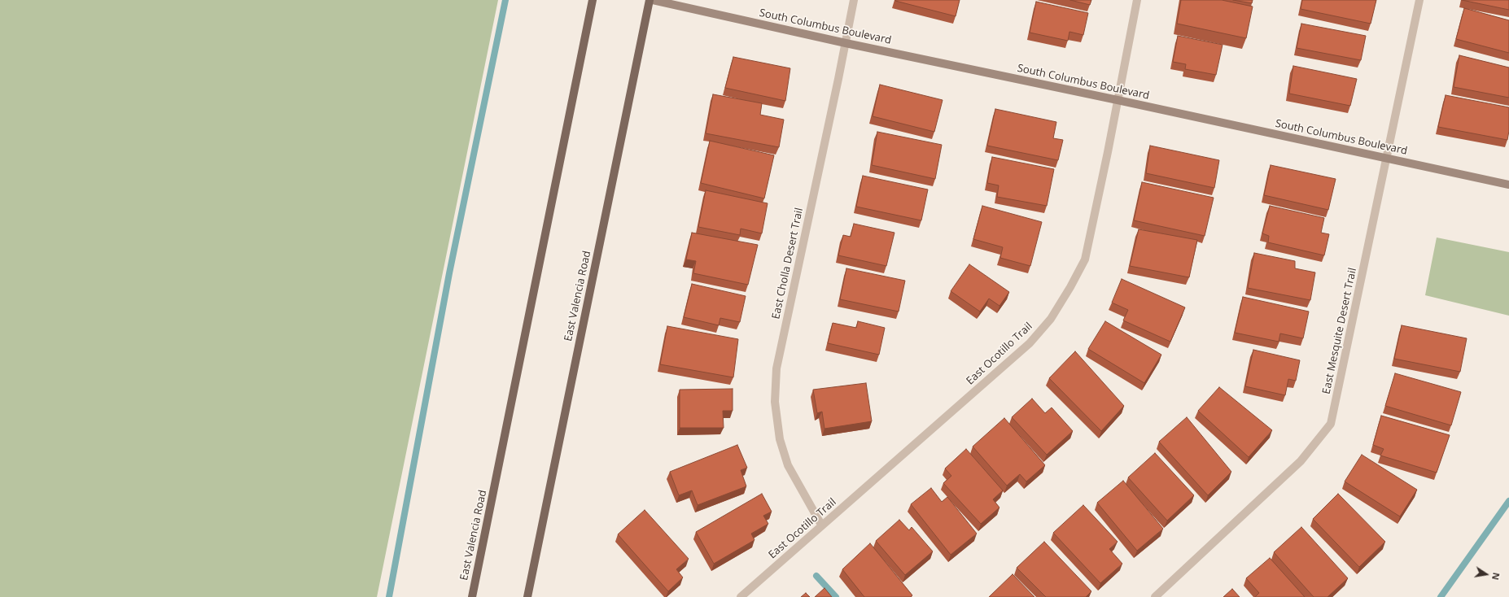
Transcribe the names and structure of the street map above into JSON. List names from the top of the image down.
{
  "streets": {
    "main road": ["East Valencia Road"],
    "street": [
      "South Columbus Boulevard",
      "East Cholla Desert Trail",
      "East Mesquite Desert Trail",
      "East Ocotillo Trail"
    ]
  },
  "crossings": [
    ["South Columbus Boulevard", "East Cholla Desert Trail"],
    ["South Columbus Boulevard", "East Mesquite Desert Trail"],
    ["South Columbus Boulevard", "East Ocotillo Trail"],
    ["East Cholla Desert Trail", "East Ocotillo Trail"]
  ],
  "north": "right"
}
